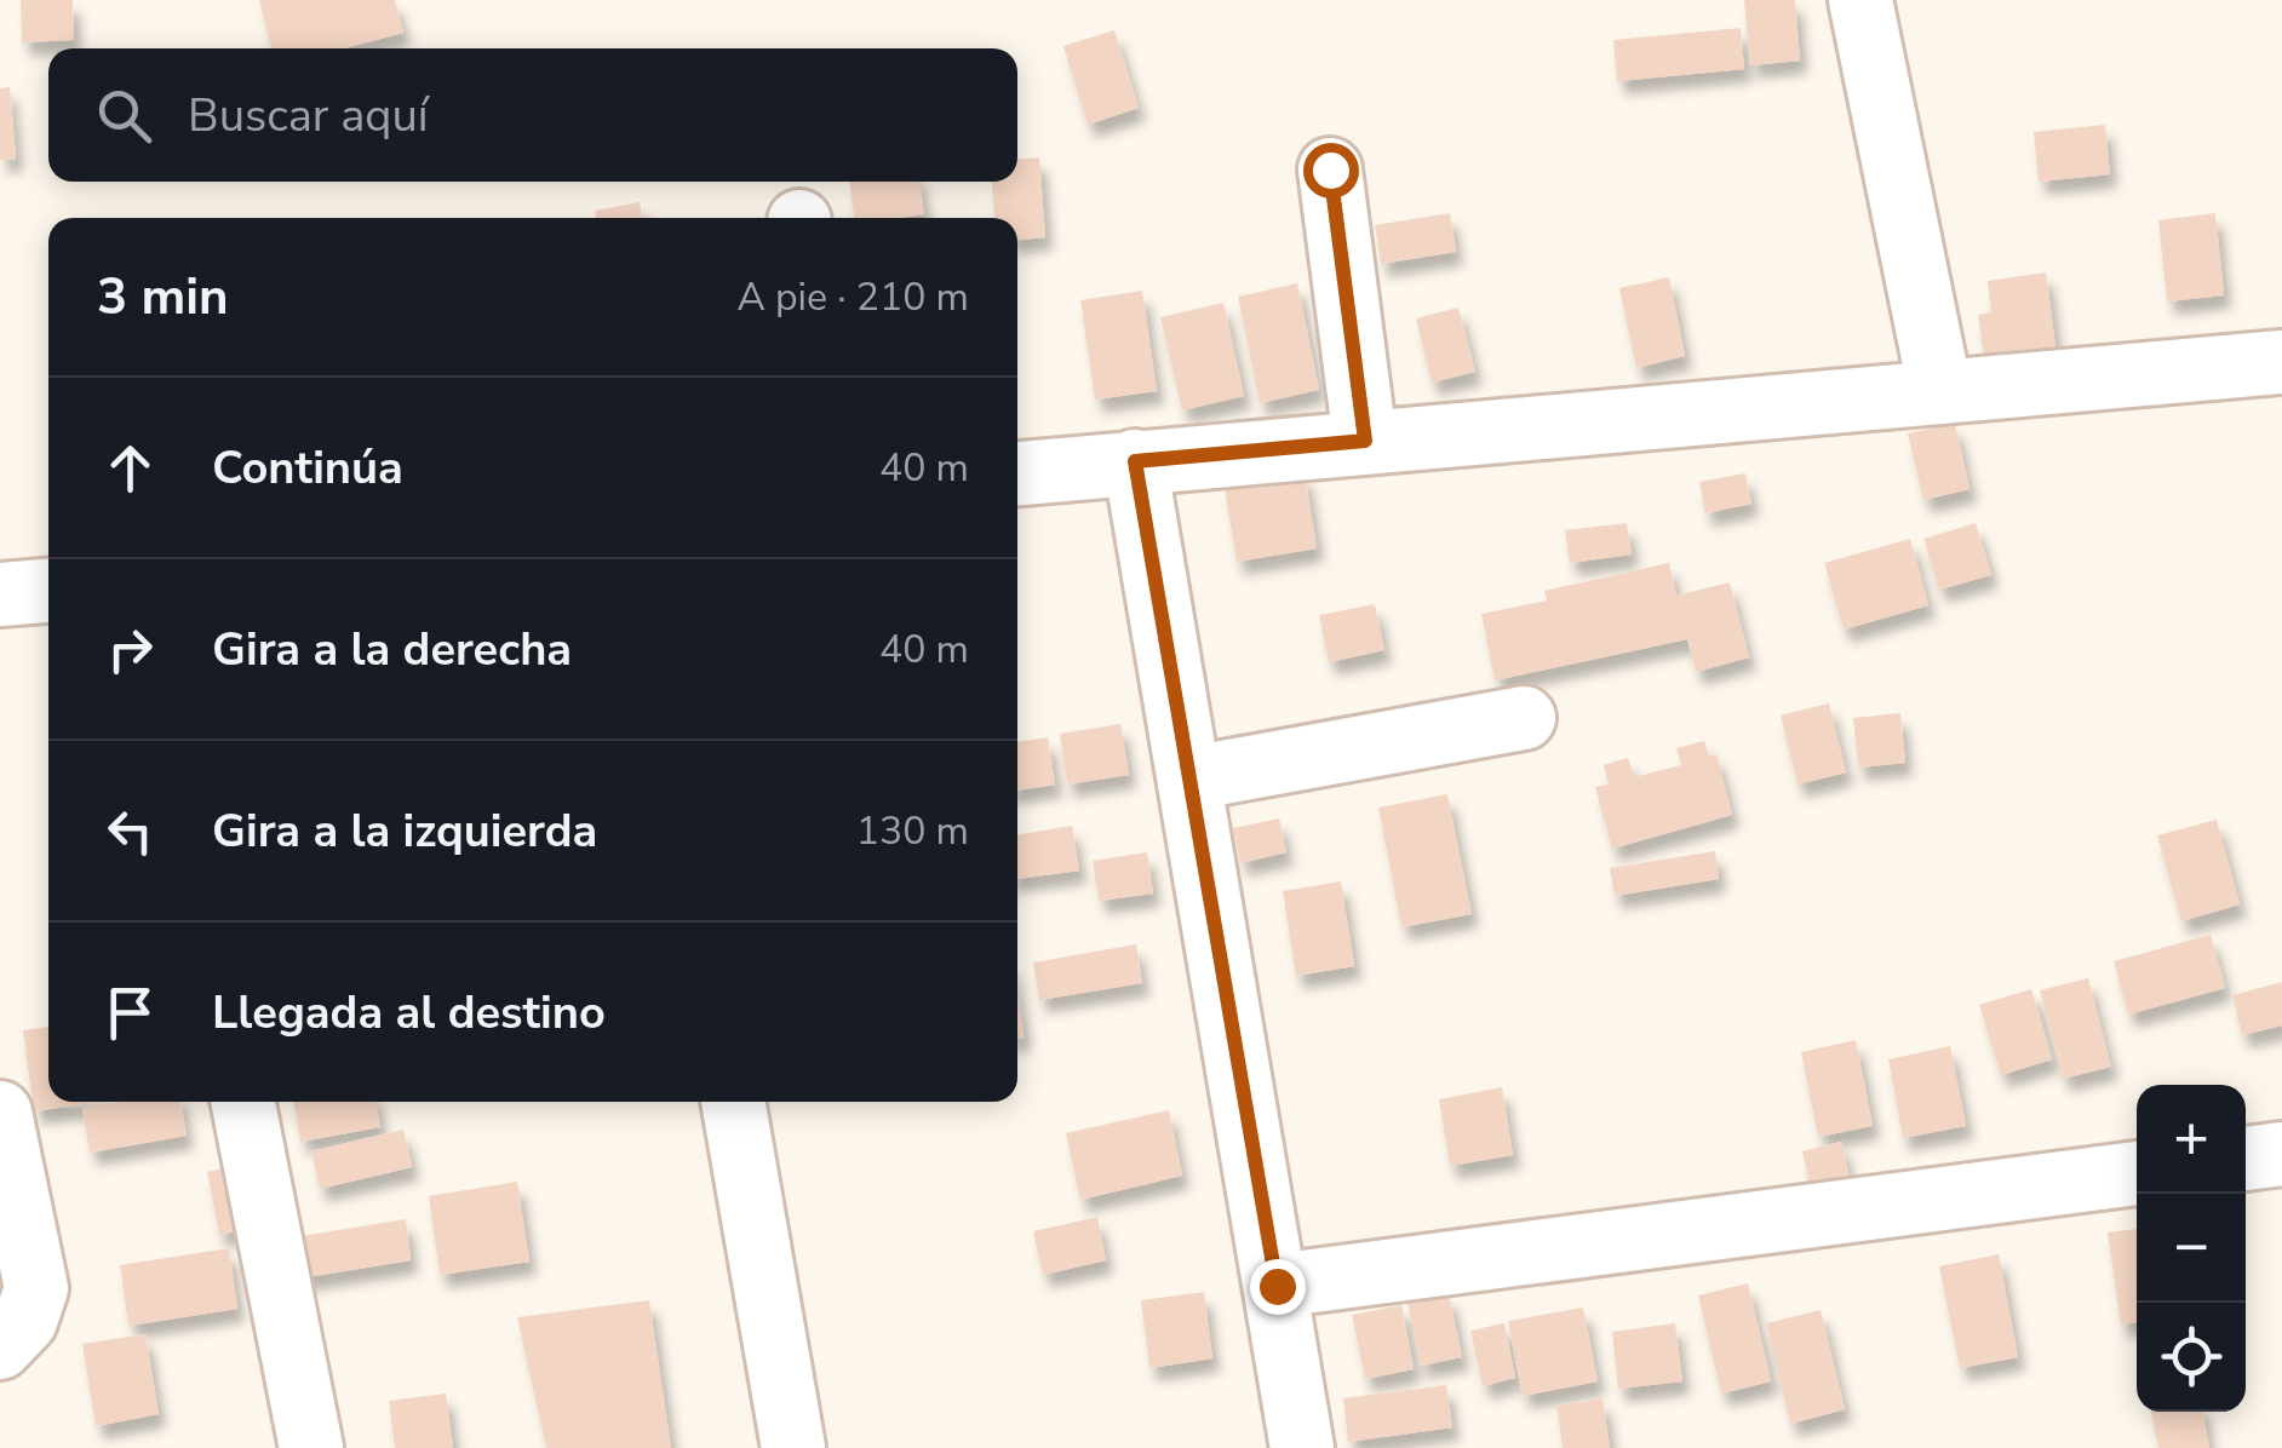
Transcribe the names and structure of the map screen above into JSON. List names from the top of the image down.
{
  "page": {
    "search": "Buscar aquí",
    "heading": ["3 min", "A pie · 210 m"],
    "list": [
      ["Continúa", "40 m"],
      ["Gira a la derecha", "40 m"],
      ["Gira a la izquierda", "130 m"],
      "Llegada al destino"
    ],
    "map_buttons": ["+", "−"]
  }
}
